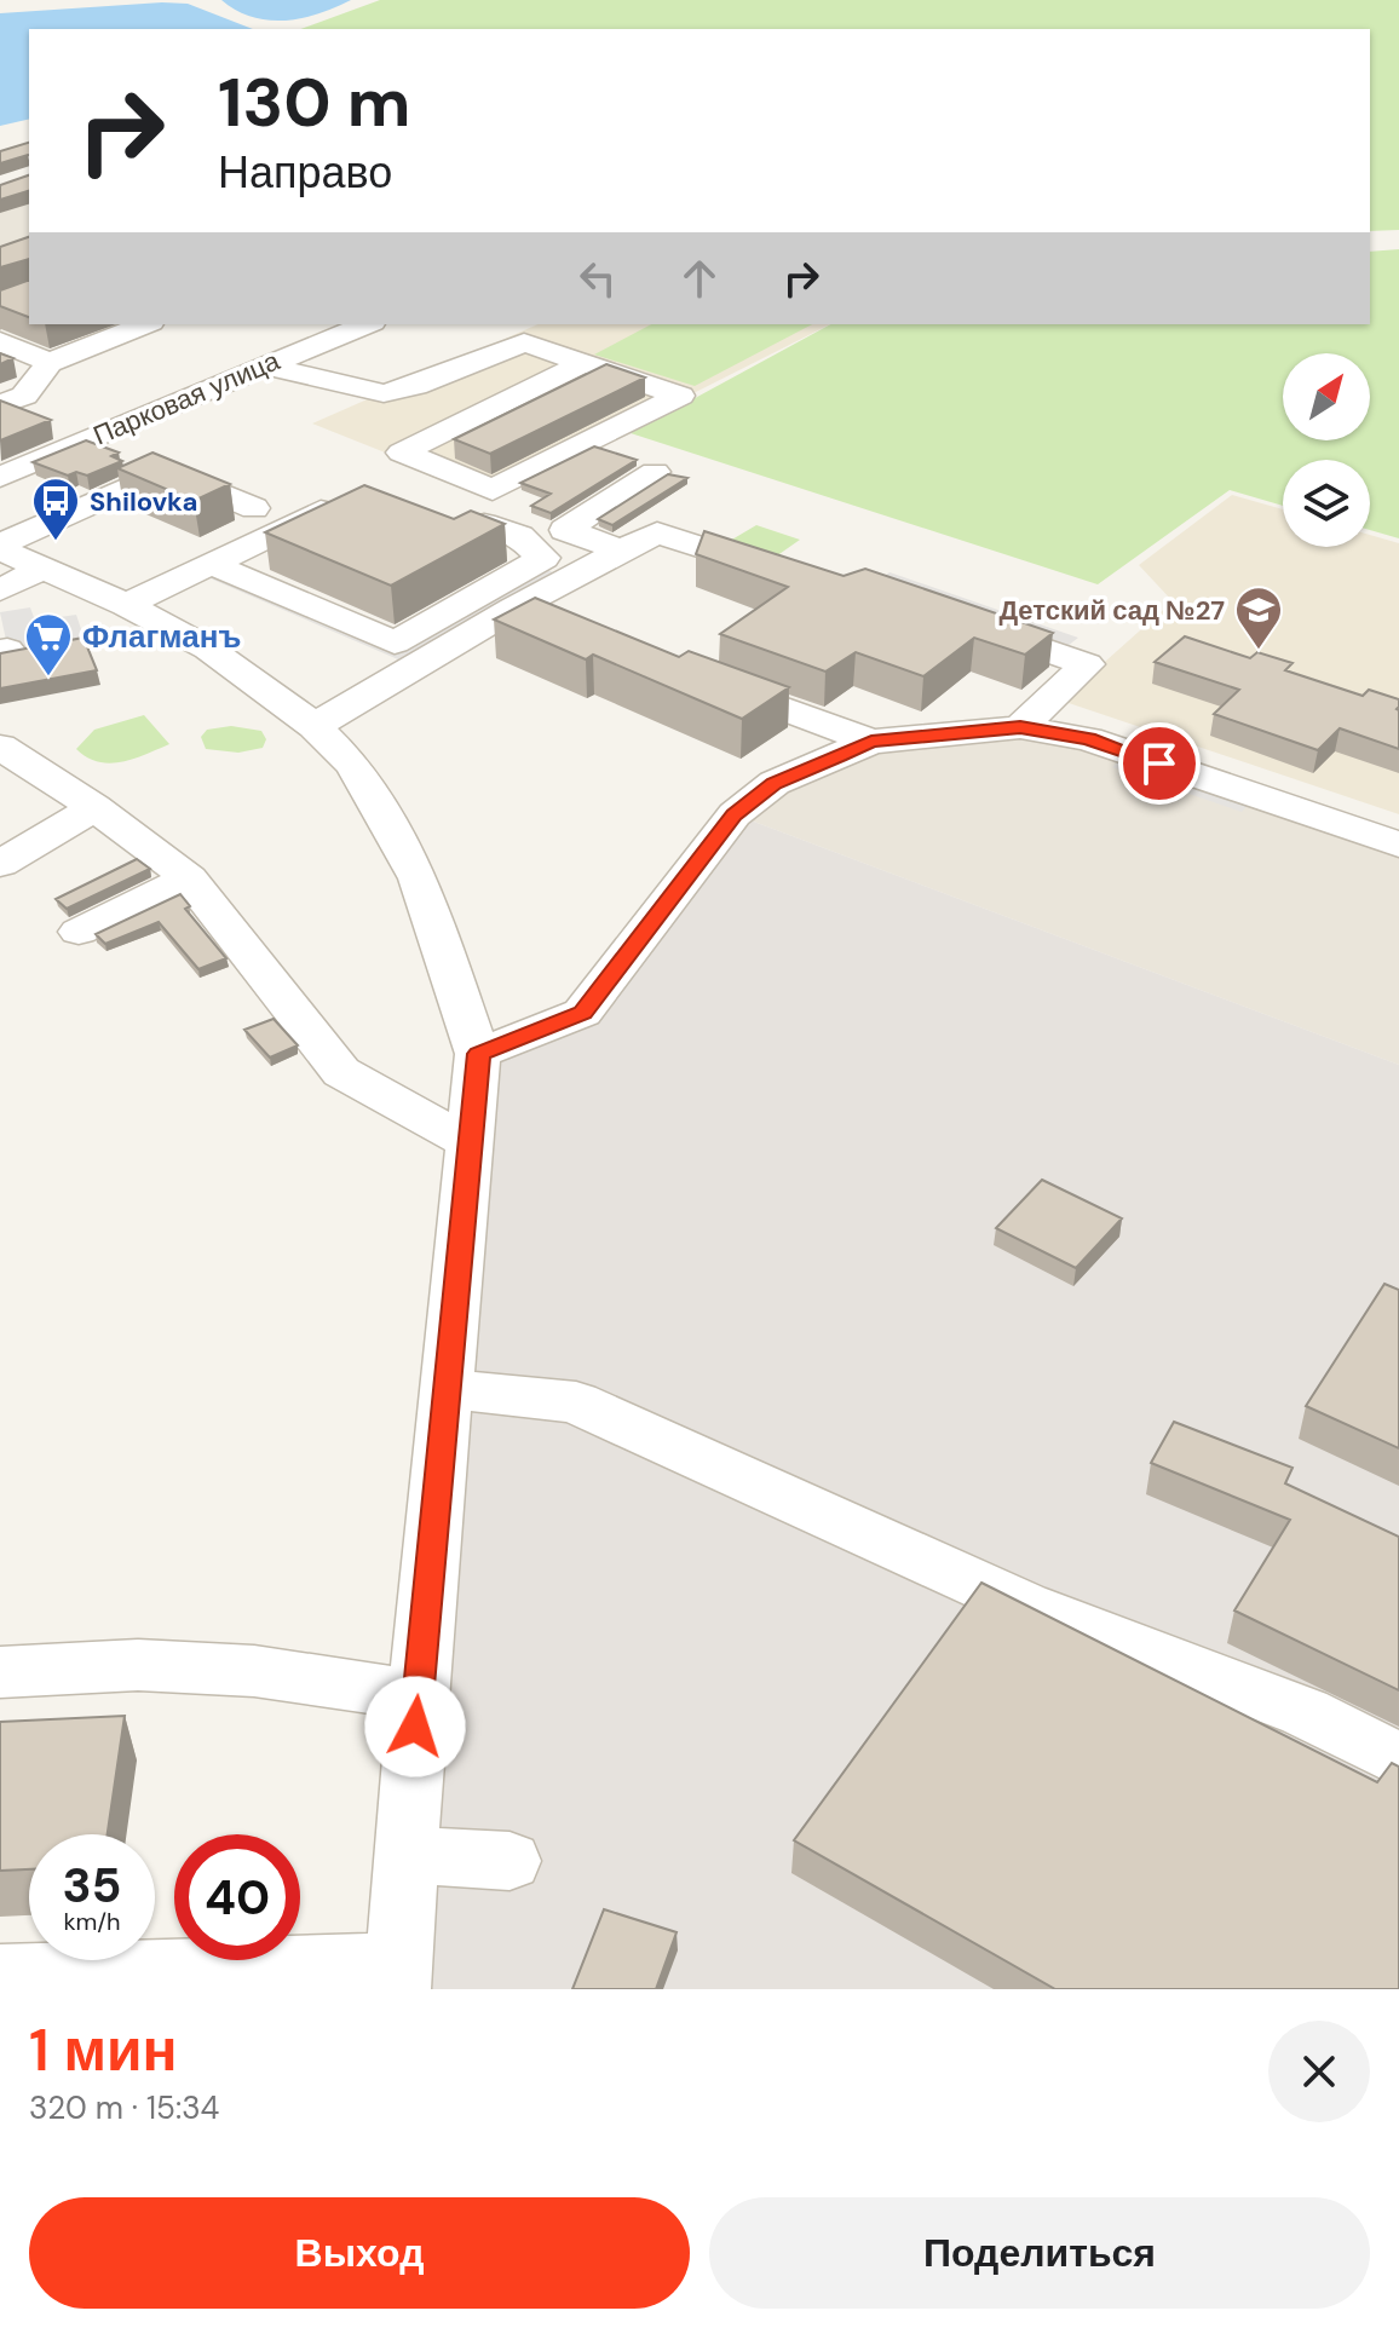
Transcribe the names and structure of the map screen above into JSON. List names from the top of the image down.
{
  "streets": {
    "street": ["Парковая улица"]
  },
  "places": {
    "bus stop": ["Shilovka"],
    "school or university": ["Детский сад №27"],
    "supermarket": ["Флагманъ"]
  },
  "north": "top right",
  "page": {
    "turn": ["130 m", "Направо"],
    "speed": "35 km/h",
    "limit": "40",
    "heading": ["1 мин", "320 m · 15:34"],
    "buttons": ["Выход", "Поделиться"]
  }
}
